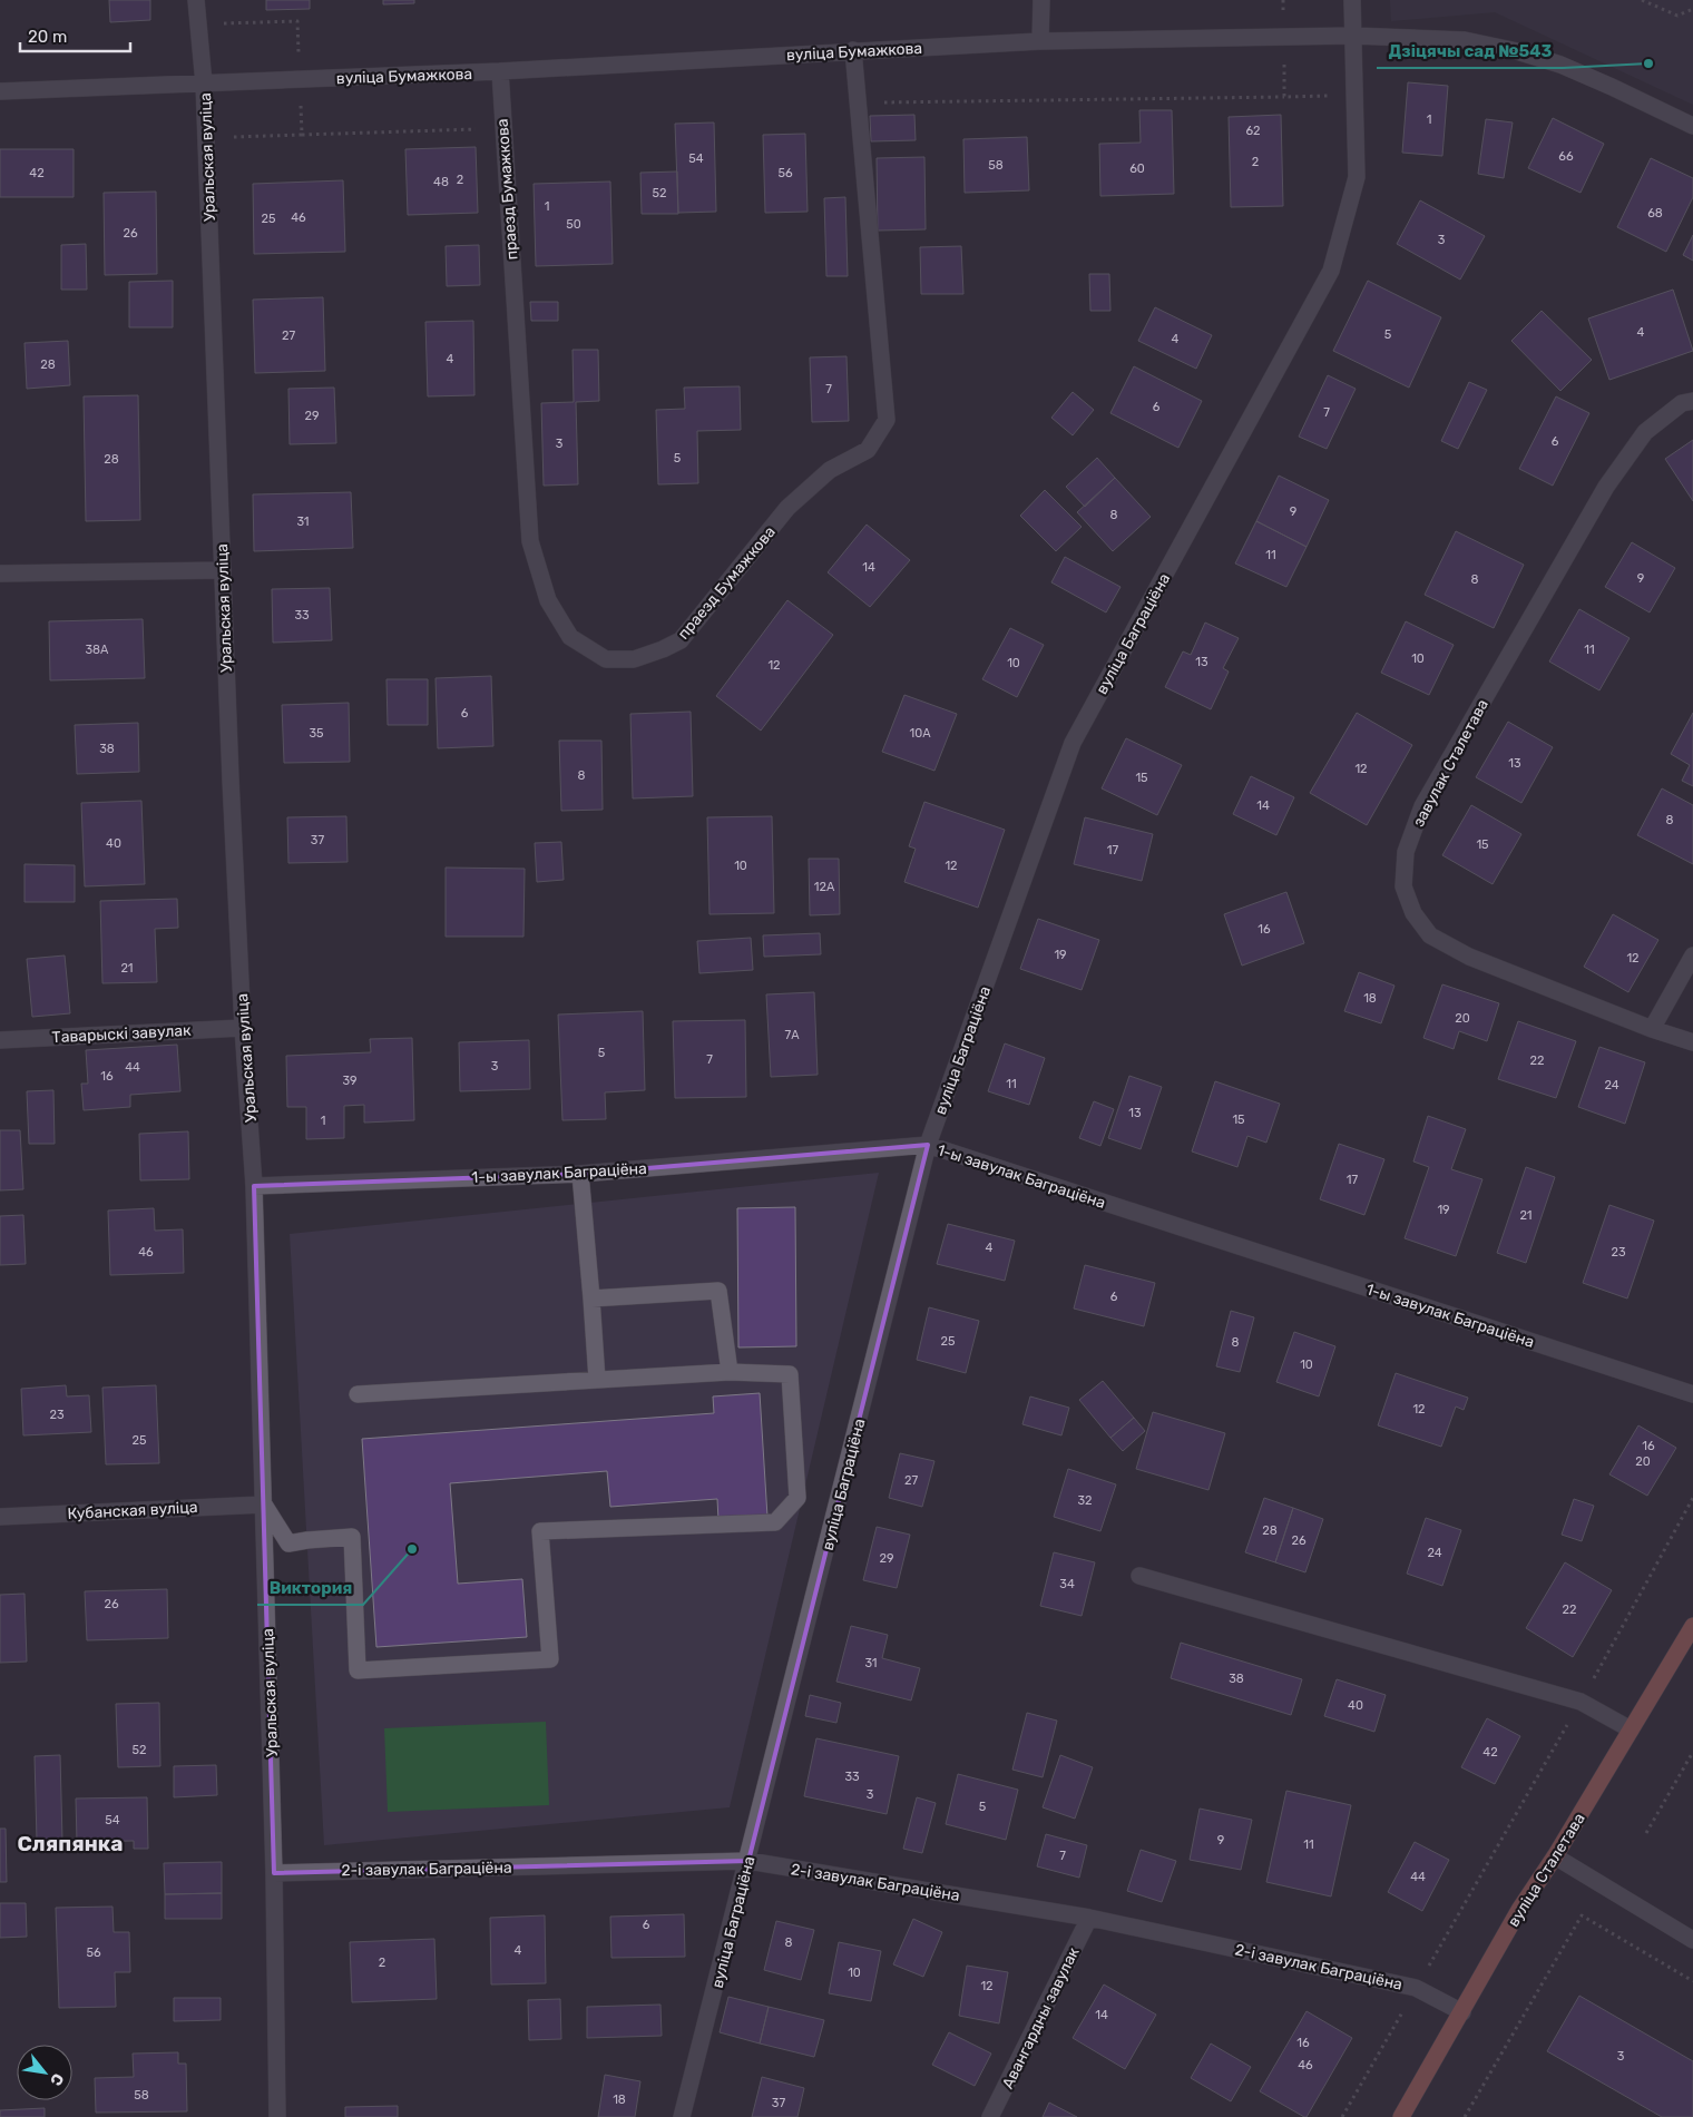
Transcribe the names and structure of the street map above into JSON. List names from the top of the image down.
{
  "streets": {
    "main road": ["вуліца Сталетава"],
    "street": [
      "вуліца Бумажкова",
      "Уральская вуліца",
      "праезд Бумажкова",
      "вуліца Баграціёна",
      "завулак Сталетава",
      "Таварыскі завулак",
      "1-ы завулак Баграціёна",
      "Кубанская вуліца",
      "2-і завулак Баграціёна",
      "Авангардны завулак"
    ]
  },
  "crossings": [
    ["вуліца Бумажкова", "Уральская вуліца"],
    ["вуліца Бумажкова", "праезд Бумажкова"],
    ["вуліца Бумажкова", "вуліца Баграціёна"],
    ["Уральская вуліца", "Таварыскі завулак"],
    ["Уральская вуліца", "1-ы завулак Баграціёна"],
    ["Уральская вуліца", "Кубанская вуліца"],
    ["Уральская вуліца", "2-і завулак Баграціёна"],
    ["вуліца Баграціёна", "1-ы завулак Баграціёна"],
    ["вуліца Баграціёна", "2-і завулак Баграціёна"],
    ["2-і завулак Баграціёна", "вуліца Сталетава"],
    ["2-і завулак Баграціёна", "Авангардны завулак"]
  ],
  "districts": ["Сляпянка"],
  "places": ["Дзіцячы сад №543", "Виктория"],
  "house_numbers": [
    "1",
    "62",
    "66",
    "54",
    "2",
    "58",
    "60",
    "42",
    "56",
    "2",
    "48",
    "52",
    "1",
    "68",
    "46",
    "25",
    "50",
    "26",
    "3",
    "4",
    "5",
    "27",
    "4",
    "4",
    "28",
    "7",
    "6",
    "7",
    "29",
    "6",
    "3",
    "5",
    "28",
    "9",
    "8",
    "31",
    "11",
    "14",
    "9",
    "8",
    "33",
    "38А",
    "11",
    "10",
    "13",
    "10",
    "12",
    "6",
    "35",
    "10А",
    "38",
    "13",
    "12",
    "8",
    "15",
    "14",
    "8",
    "37",
    "40",
    "15",
    "17",
    "10",
    "12",
    "12А",
    "16",
    "19",
    "12",
    "21",
    "18",
    "20",
    "7А",
    "5",
    "7",
    "22",
    "3",
    "44",
    "16",
    "39",
    "11",
    "24",
    "13",
    "15",
    "1",
    "17",
    "19",
    "21",
    "4",
    "46",
    "23",
    "6",
    "25",
    "8",
    "10",
    "12",
    "23",
    "25",
    "16",
    "20",
    "27",
    "32",
    "28",
    "26",
    "24",
    "29",
    "34",
    "26",
    "22",
    "31",
    "38",
    "40",
    "52",
    "42",
    "33",
    "3",
    "5",
    "54",
    "9",
    "11",
    "7",
    "44",
    "6",
    "8",
    "4",
    "56",
    "2",
    "10",
    "12",
    "14",
    "16",
    "3",
    "46",
    "58",
    "18",
    "37"
  ],
  "scale_bar": "20 m",
  "north": "bottom right"
}
